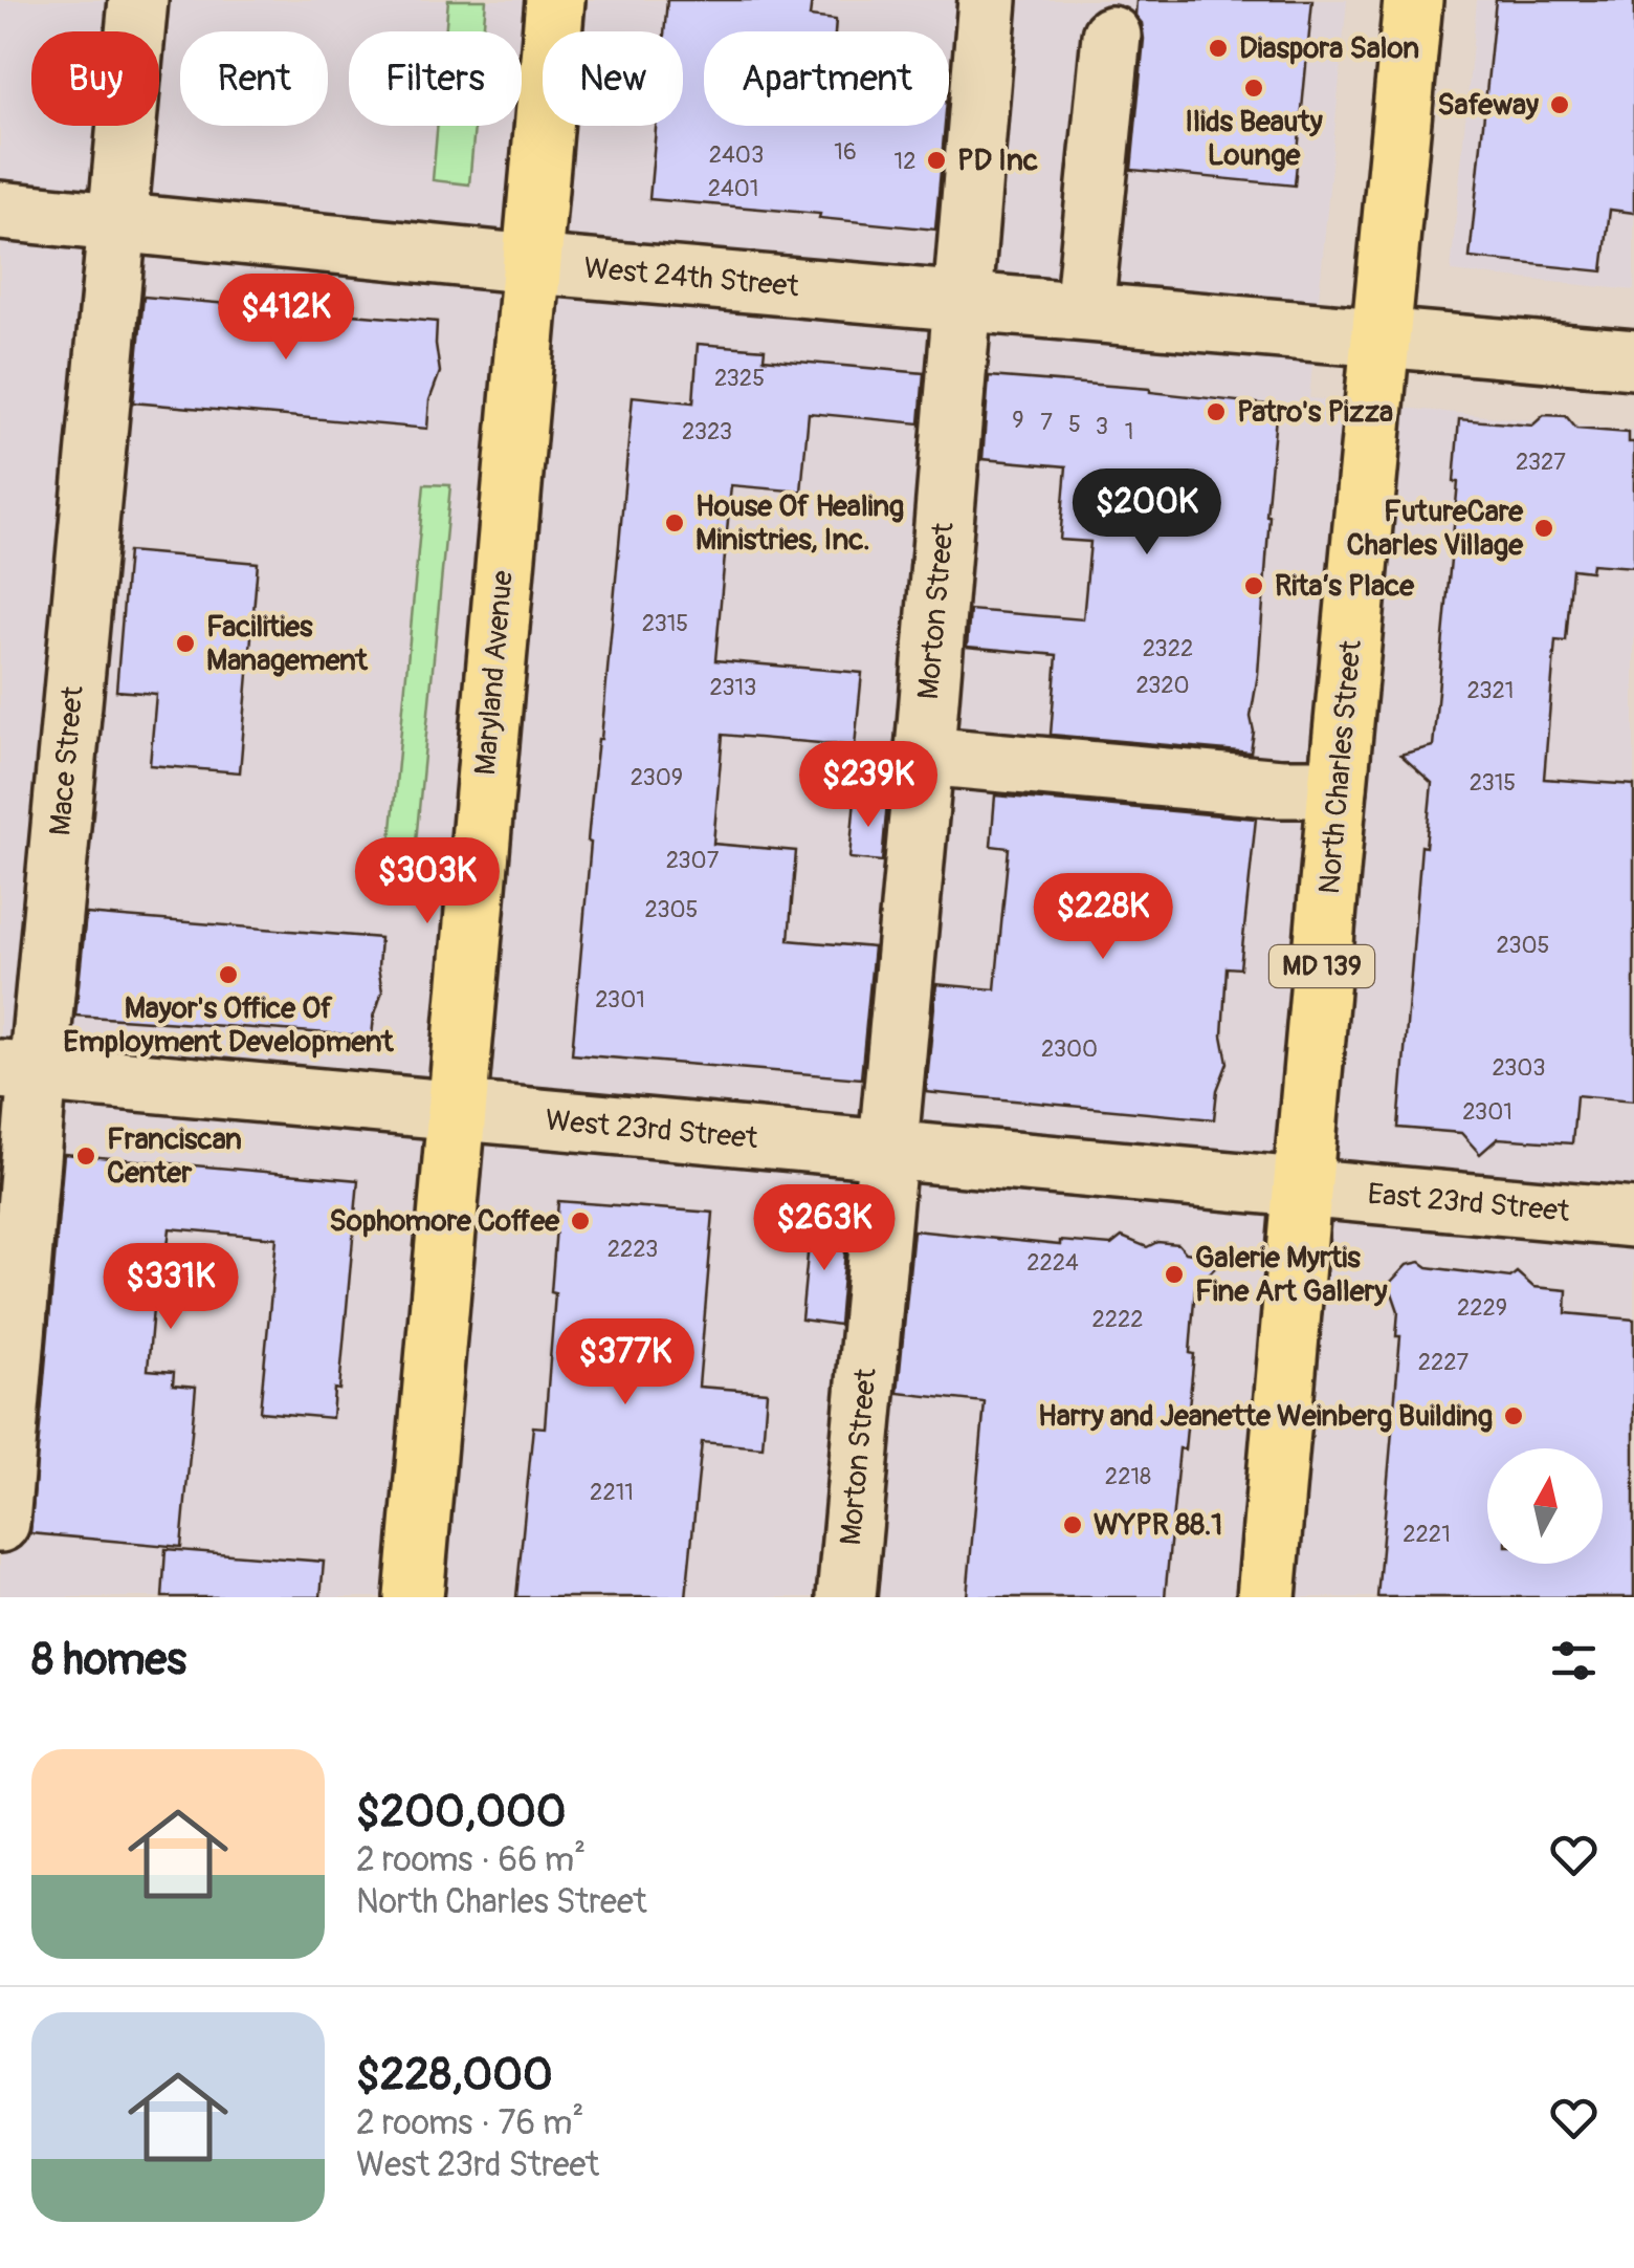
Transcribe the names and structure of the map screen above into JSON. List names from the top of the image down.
{
  "streets": {
    "main road": ["Maryland Avenue", "North Charles Street", "MD 139"],
    "street": [
      "West 24th Street",
      "Morton Street",
      "Mace Street",
      "West 23rd Street",
      "East 23rd Street"
    ]
  },
  "crossings": [
    ["West 24th Street", "Morton Street"],
    ["West 24th Street", "Maryland Avenue"],
    ["West 24th Street", "Mace Street"],
    ["West 24th Street", "North Charles Street"],
    ["Morton Street", "West 23rd Street"],
    ["Maryland Avenue", "West 23rd Street"],
    ["Mace Street", "West 23rd Street"],
    ["North Charles Street", "West 23rd Street"],
    ["North Charles Street", "East 23rd Street"],
    ["West 23rd Street", "East 23rd Street"]
  ],
  "places": [
    "Diaspora Salon",
    "Ilids Beauty Lounge",
    "Safeway",
    "PD Inc",
    "Patro's Pizza",
    "House Of Healing Ministries, Inc.",
    "FutureCare Charles Village",
    "Rita’s Place",
    "Facilities Management",
    "Mayor's Office Of Employment Development",
    "Franciscan Center",
    "Sophomore Coffee",
    "Galerie Myrtis Fine Art Gallery",
    "Harry and Jeanette Weinberg Building",
    "WYPR 88.1"
  ],
  "house_numbers": [
    "16",
    "2403",
    "12",
    "2401",
    "2325",
    "9",
    "7",
    "5",
    "3",
    "2323",
    "1",
    "2327",
    "2315",
    "2322",
    "2320",
    "2313",
    "2321",
    "2309",
    "2315",
    "2307",
    "2305",
    "2305",
    "2301",
    "2300",
    "2303",
    "2301",
    "2223",
    "2224",
    "2229",
    "2222",
    "2227",
    "2218",
    "2211",
    "2221"
  ],
  "north": "top",
  "page": {
    "chip": [
      "Buy",
      "Rent",
      "Filters",
      "New",
      "Apartment"
    ],
    "price": [
      "$412K",
      "$200K",
      "$239K",
      "$303K",
      "$228K",
      "$263K",
      "$331K",
      "$377K"
    ],
    "heading": "8 homes",
    "list": [
      {
        "name": "$200,000",
        "note": "2 rooms · 66 m² · North Charles Street"
      },
      {
        "name": "$228,000",
        "note": "2 rooms · 76 m² · West 23rd Street"
      }
    ]
  }
}
